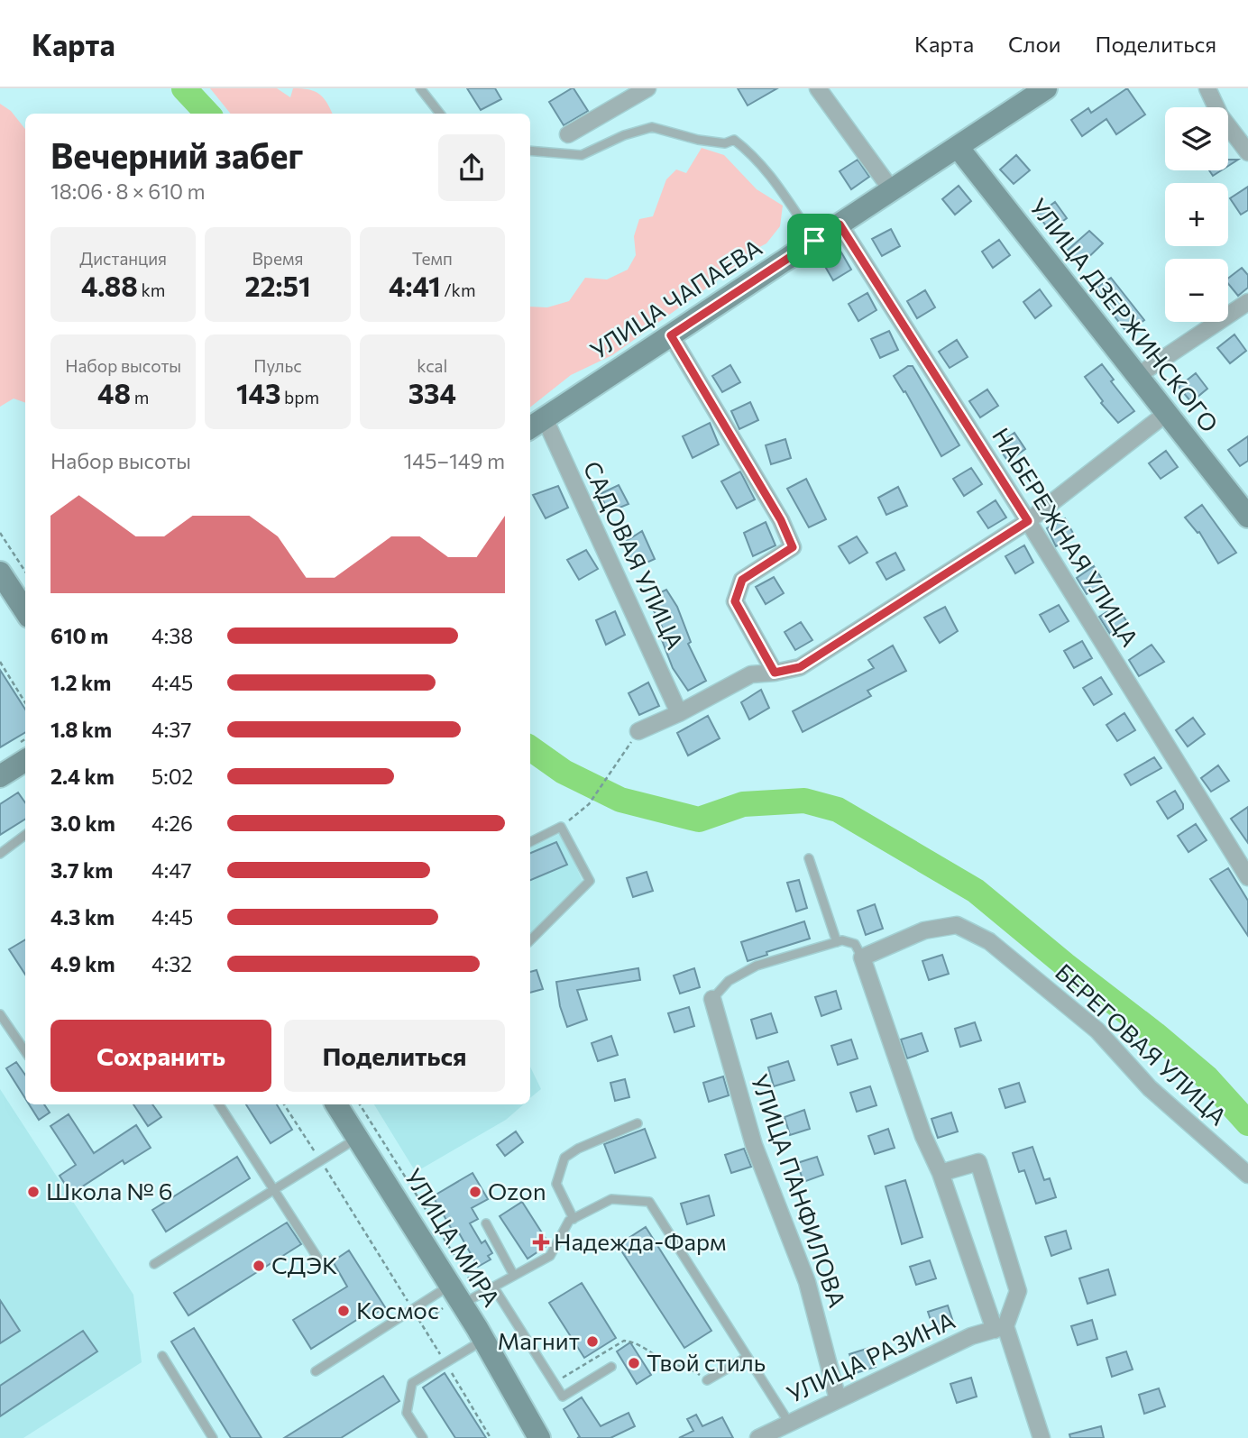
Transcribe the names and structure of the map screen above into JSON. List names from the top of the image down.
{
  "streets": {
    "street": [
      "УЛИЦА ЧАПАЕВА",
      "УЛИЦА ДЗЕРЖИНСКОГО",
      "НАБЕРЕЖНАЯ УЛИЦА",
      "САДОВАЯ УЛИЦА",
      "БЕРЕГОВАЯ УЛИЦА",
      "УЛИЦА ПАНФИЛОВА",
      "УЛИЦА МИРА",
      "УЛИЦА РАЗИНА"
    ]
  },
  "crossings": [
    ["УЛИЦА ЧАПАЕВА", "УЛИЦА ДЗЕРЖИНСКОГО"],
    ["УЛИЦА ЧАПАЕВА", "НАБЕРЕЖНАЯ УЛИЦА"],
    ["УЛИЦА ЧАПАЕВА", "САДОВАЯ УЛИЦА"],
    ["УЛИЦА ПАНФИЛОВА", "УЛИЦА РАЗИНА"]
  ],
  "places": {
    "other": [
      "Школа № 6",
      "Ozon",
      "СДЭК",
      "Космос",
      "Магнит",
      "Твой стиль"
    ],
    "health": ["Надежда-Фарм"]
  },
  "page": {
    "header": "Карта",
    "nav": ["Карта", "Слои", "Поделиться"],
    "map_buttons": ["+", "−"],
    "heading": ["Вечерний забег", "18:06 · 8 × 610 m"],
    "stats": [
      ["Дистанция", "4.88 km"],
      ["Время", "22:51"],
      ["Темп", "4:41 /km"],
      ["Набор высоты", "48 m"],
      ["Пульс", "143 bpm"],
      ["kcal", "334"]
    ],
    "chart": ["Набор высоты", "145–149 m"],
    "list": [
      {
        "name": "610 m",
        "note": "4:38"
      },
      {
        "name": "1.2 km",
        "note": "4:45"
      },
      {
        "name": "1.8 km",
        "note": "4:37"
      },
      {
        "name": "2.4 km",
        "note": "5:02"
      },
      {
        "name": "3.0 km",
        "note": "4:26"
      },
      {
        "name": "3.7 km",
        "note": "4:47"
      },
      {
        "name": "4.3 km",
        "note": "4:45"
      },
      {
        "name": "4.9 km",
        "note": "4:32"
      }
    ],
    "buttons": ["Сохранить", "Поделиться"]
  }
}
